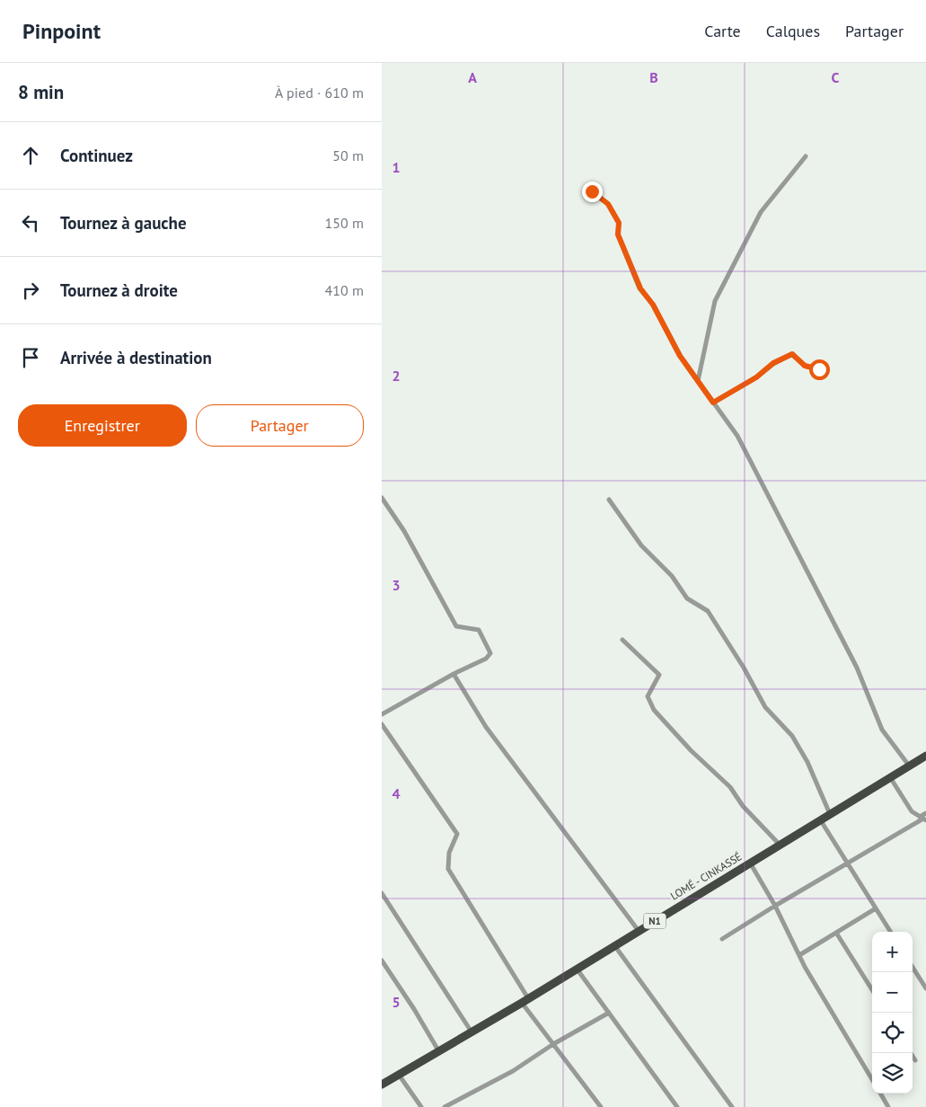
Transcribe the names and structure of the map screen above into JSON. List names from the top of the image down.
{
  "streets": {
    "highway": ["LOMÉ - CINKASSÉ", "N1"]
  },
  "page": {
    "header": "Pinpoint",
    "nav": ["Carte", "Calques", "Partager"],
    "heading": ["8 min", "À pied · 610 m"],
    "list": [
      ["Continuez", "50 m"],
      ["Tournez à gauche", "150 m"],
      ["Tournez à droite", "410 m"],
      "Arrivée à destination"
    ],
    "buttons": ["Enregistrer", "Partager"],
    "map_buttons": ["+", "−"]
  },
  "grid": {
    "columns": ["A", "B", "C"],
    "rows": [
      "1",
      "2",
      "3",
      "4",
      "5"
    ]
  }
}
